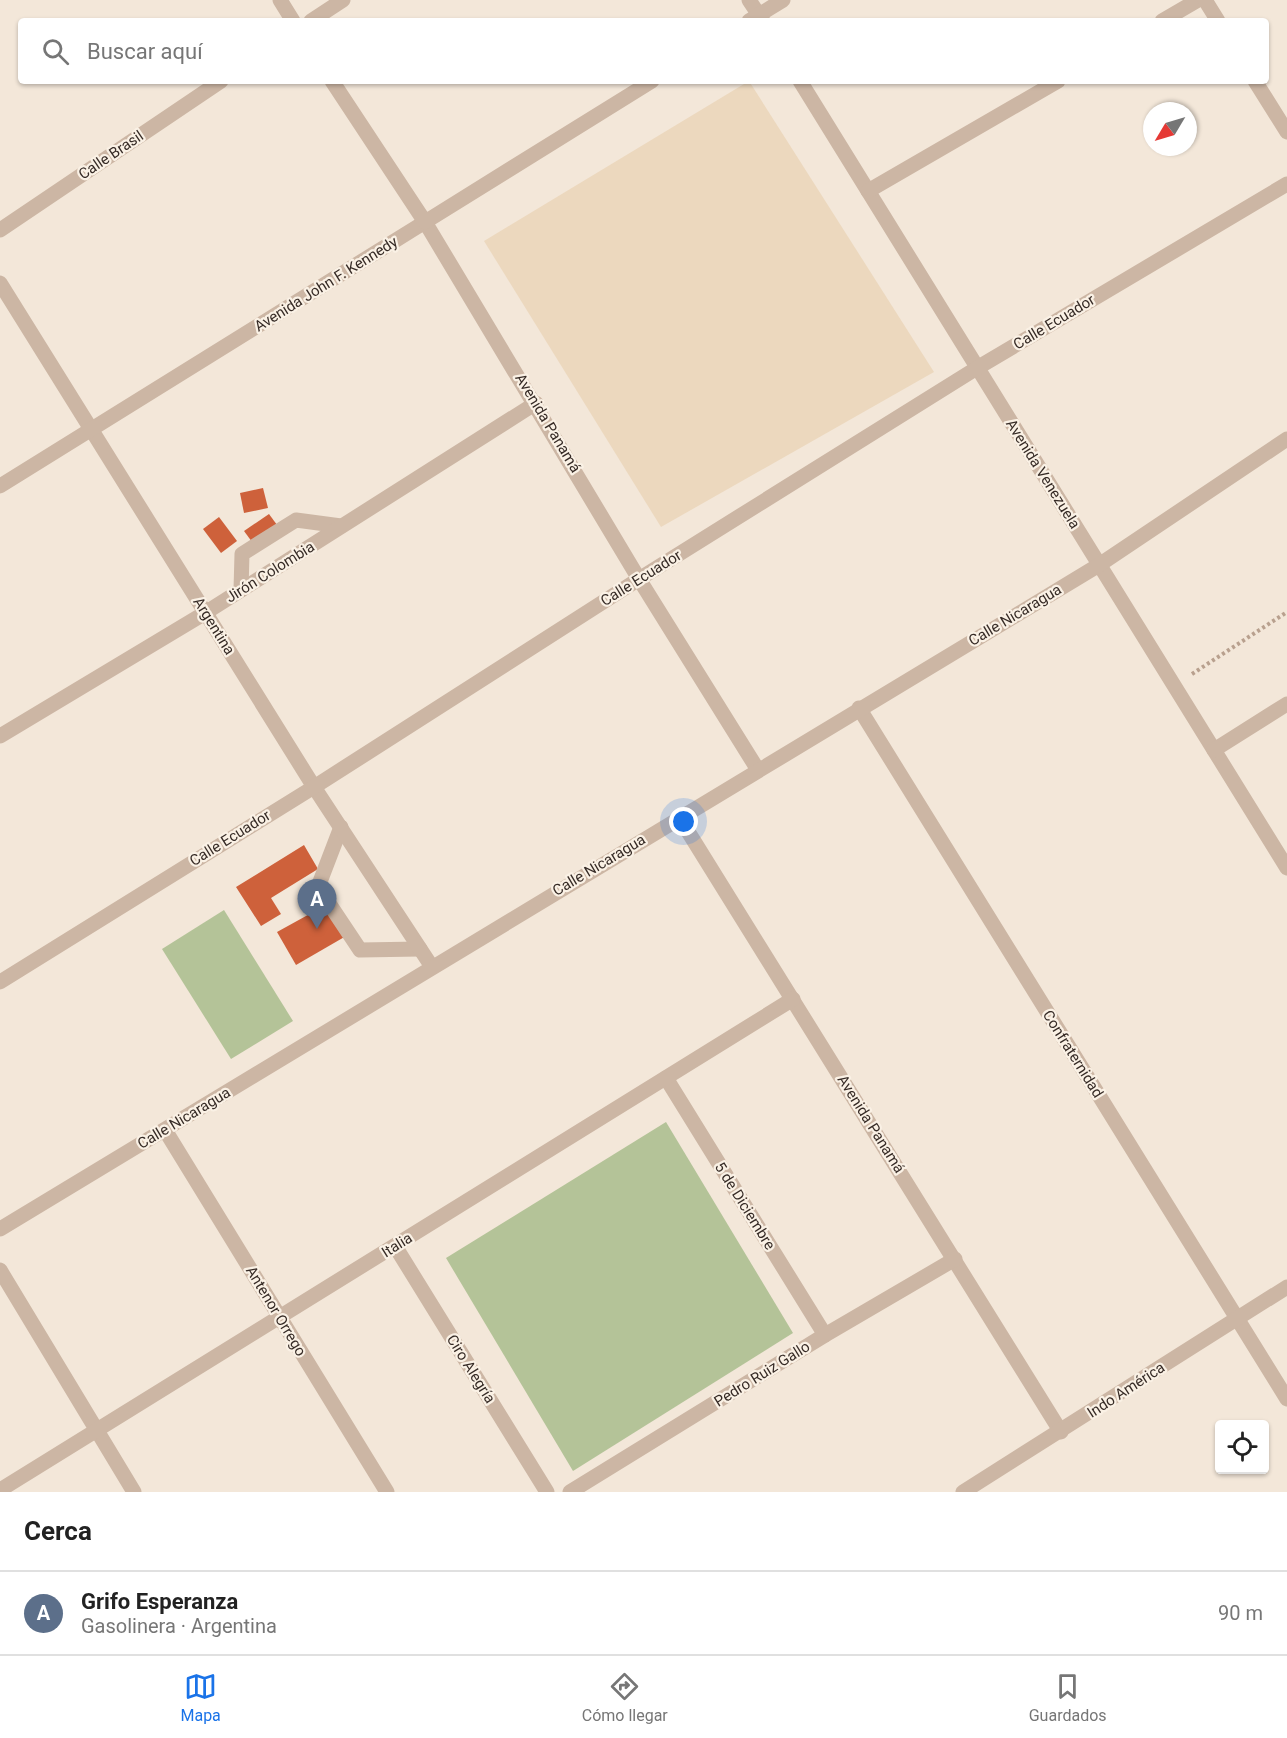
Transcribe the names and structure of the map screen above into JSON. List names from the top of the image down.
{
  "streets": {
    "street": [
      "Calle Brasil",
      "Avenida John F. Kennedy",
      "Calle Ecuador",
      "Avenida Panamá",
      "Avenida Venezuela",
      "Jirón Colombia",
      "Calle Nicaragua",
      "Argentina",
      "Confraternidad",
      "5 de Diciembre",
      "Italia",
      "Antenor Orrego",
      "Ciro Alegría",
      "Pedro Ruiz Gallo",
      "Indo América"
    ]
  },
  "crossings": [
    ["Avenida John F. Kennedy", "Avenida Panamá"],
    ["Avenida John F. Kennedy", "Argentina"],
    ["Calle Ecuador", "Avenida Panamá"],
    ["Calle Ecuador", "Avenida Venezuela"],
    ["Calle Ecuador", "Argentina"],
    ["Avenida Panamá", "Jirón Colombia"],
    ["Avenida Panamá", "Calle Nicaragua"],
    ["Avenida Panamá", "Italia"],
    ["Avenida Panamá", "Pedro Ruiz Gallo"],
    ["Avenida Panamá", "Indo América"],
    ["Avenida Venezuela", "Calle Nicaragua"],
    ["Jirón Colombia", "Argentina"],
    ["Calle Nicaragua", "Argentina"],
    ["Calle Nicaragua", "Confraternidad"],
    ["Calle Nicaragua", "Antenor Orrego"],
    ["Confraternidad", "Indo América"],
    ["5 de Diciembre", "Italia"],
    ["5 de Diciembre", "Pedro Ruiz Gallo"],
    ["Italia", "Antenor Orrego"],
    ["Italia", "Ciro Alegría"]
  ],
  "north": "bottom left",
  "page": {
    "search": "Buscar aquí",
    "pins": "A",
    "heading": "Cerca",
    "list": [
      {
        "mark": "A",
        "name": "Grifo Esperanza",
        "note": "Gasolinera · Argentina",
        "value": "90 m"
      }
    ],
    "nav": ["Mapa", "Cómo llegar", "Guardados"]
  }
}
